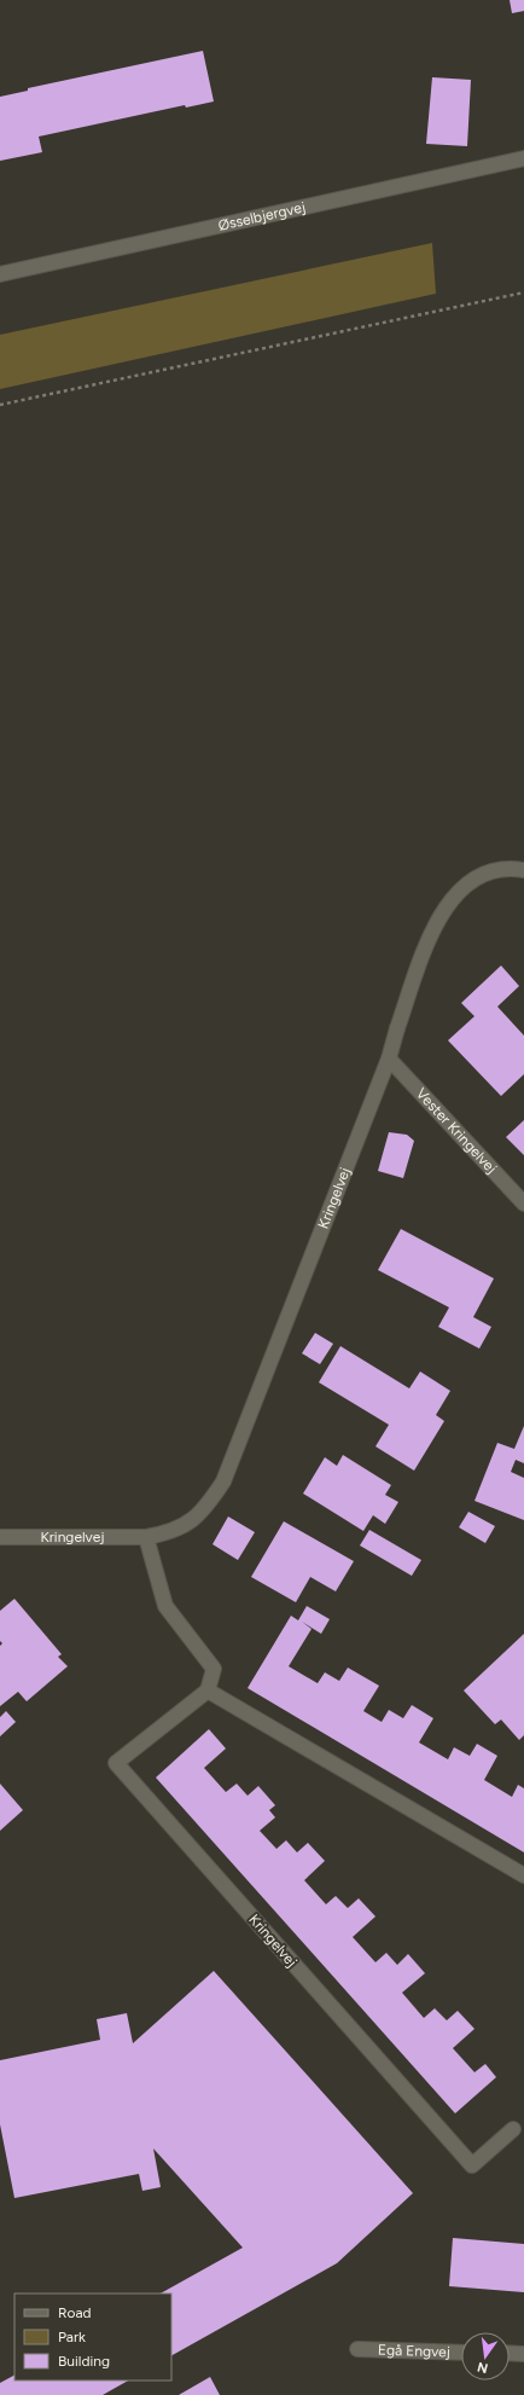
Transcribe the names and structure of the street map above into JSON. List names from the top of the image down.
{
  "streets": {
    "street": [
      "Øsselbjergvej",
      "Vester Kringelvej",
      "Kringelvej",
      "Egå Engvej"
    ]
  },
  "crossings": [
    ["Vester Kringelvej", "Kringelvej"]
  ],
  "legend": ["Road", "Park", "Building"],
  "north": "bottom"
}
